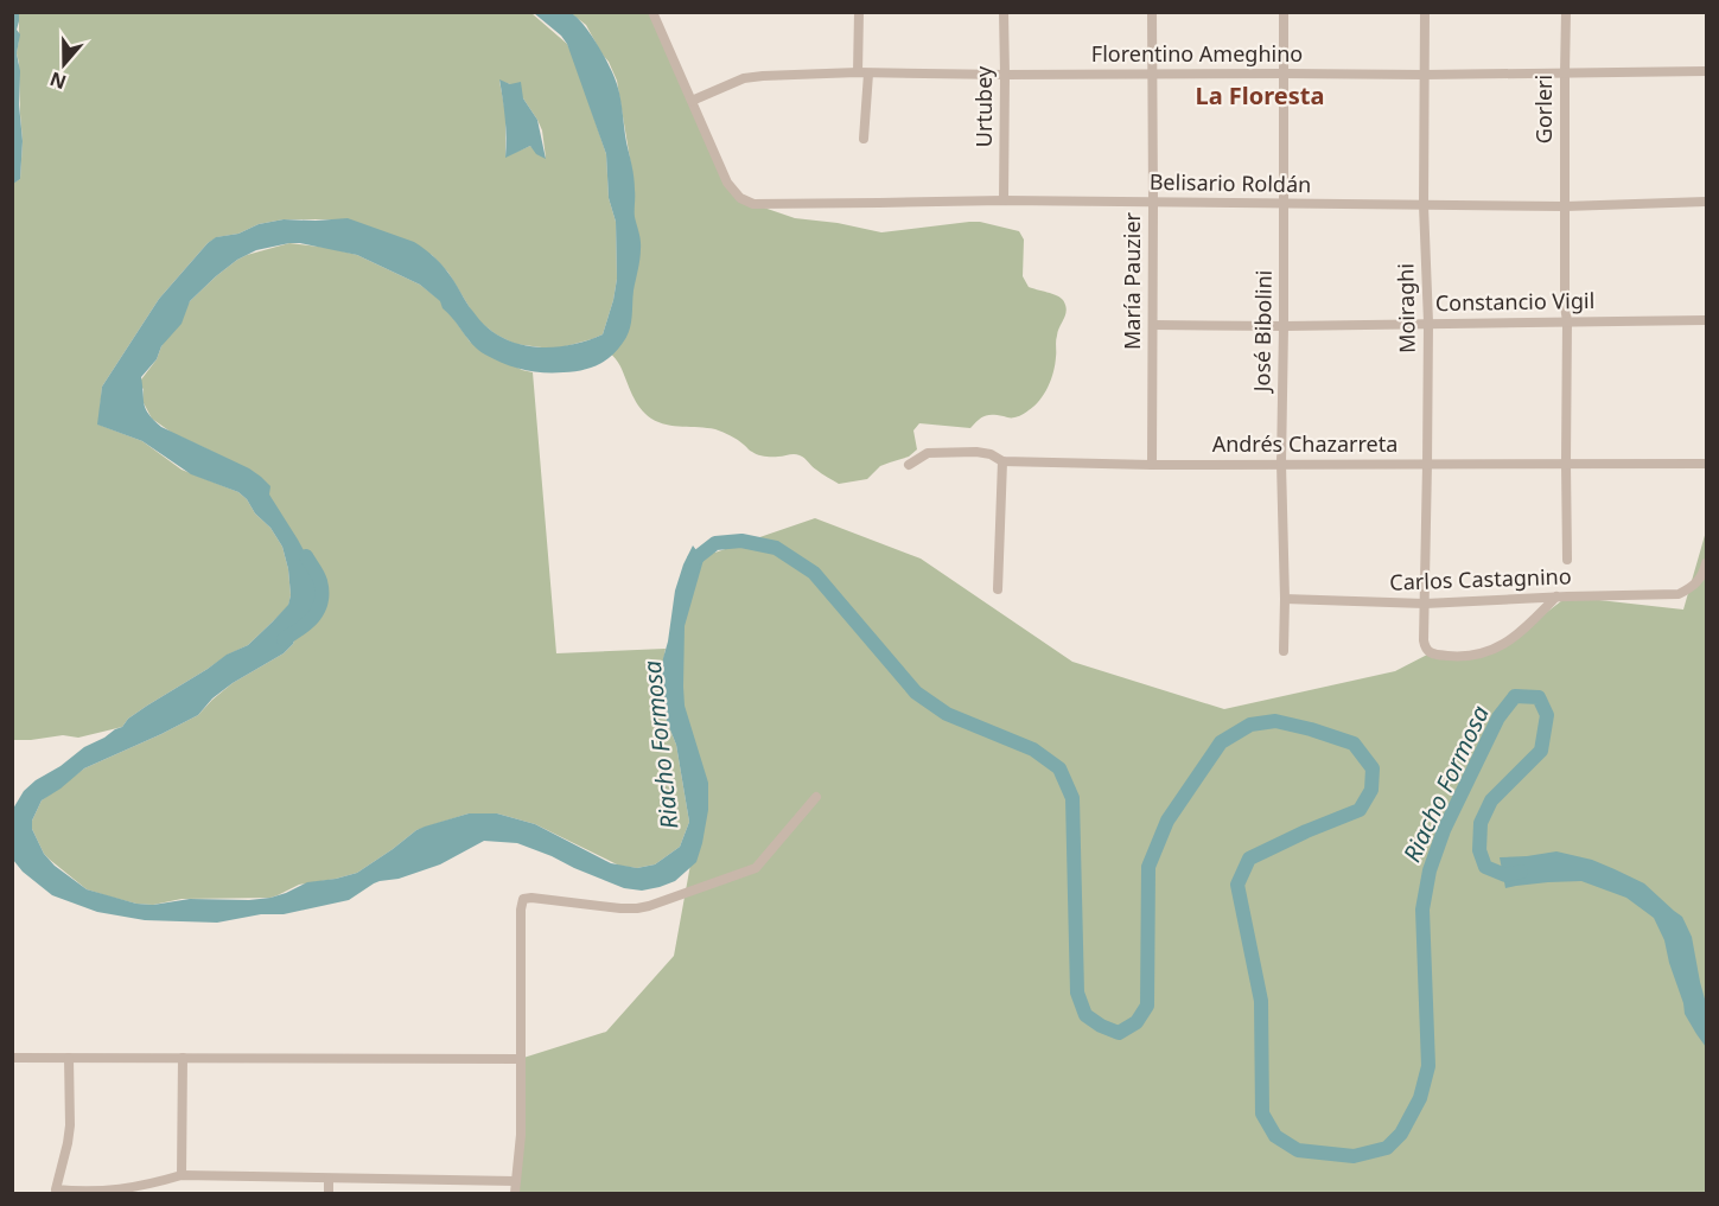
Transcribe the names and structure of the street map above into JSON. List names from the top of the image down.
{
  "streets": {
    "street": [
      "Florentino Ameghino",
      "Urtubey",
      "Gorleri",
      "Belisario Roldán",
      "María Pauzier",
      "Constancio Vigil",
      "Moiraghi",
      "José Bibolini",
      "Andrés Chazarreta",
      "Carlos Castagnino"
    ]
  },
  "crossings": [
    ["Florentino Ameghino", "Urtubey"],
    ["Florentino Ameghino", "Gorleri"],
    ["Florentino Ameghino", "Belisario Roldán"],
    ["Florentino Ameghino", "María Pauzier"],
    ["Florentino Ameghino", "Moiraghi"],
    ["Florentino Ameghino", "José Bibolini"],
    ["Urtubey", "Belisario Roldán"],
    ["Gorleri", "Belisario Roldán"],
    ["Gorleri", "Constancio Vigil"],
    ["Gorleri", "Andrés Chazarreta"],
    ["Belisario Roldán", "María Pauzier"],
    ["Belisario Roldán", "Moiraghi"],
    ["Belisario Roldán", "José Bibolini"],
    ["María Pauzier", "Constancio Vigil"],
    ["María Pauzier", "Andrés Chazarreta"],
    ["Constancio Vigil", "Moiraghi"],
    ["Constancio Vigil", "José Bibolini"],
    ["Moiraghi", "Andrés Chazarreta"],
    ["Moiraghi", "Carlos Castagnino"],
    ["José Bibolini", "Andrés Chazarreta"],
    ["José Bibolini", "Carlos Castagnino"]
  ],
  "districts": ["La Floresta"],
  "water": ["Riacho Formosa"],
  "north": "bottom"
}
